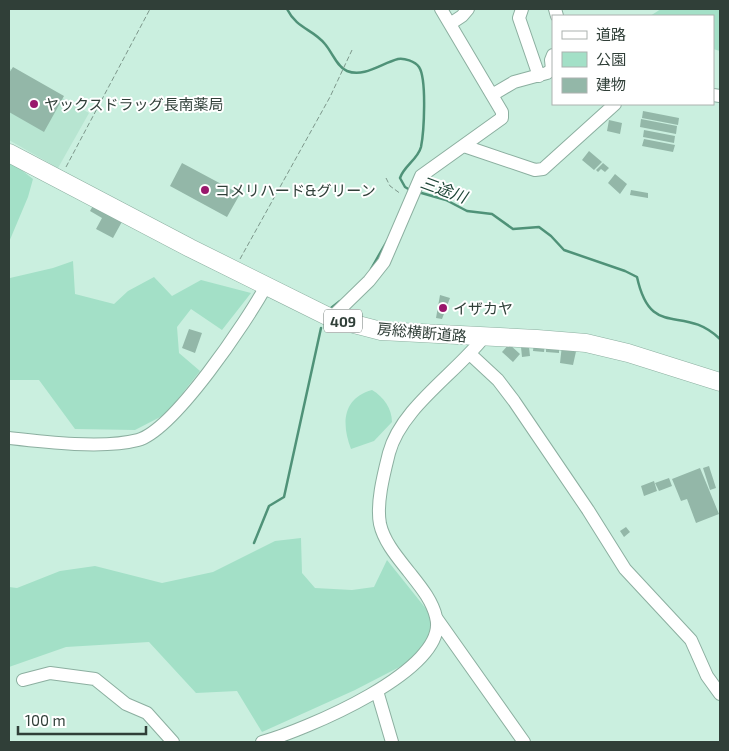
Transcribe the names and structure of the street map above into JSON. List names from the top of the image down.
{
  "streets": {
    "highway": ["409", "房総横断道路"]
  },
  "water": ["三途川"],
  "places": ["ヤックスドラッグ長南薬局", "コメリハード&グリーン", "イザカヤ"],
  "legend": ["道路", "公園", "建物"],
  "scale_bar": "100 m"
}
